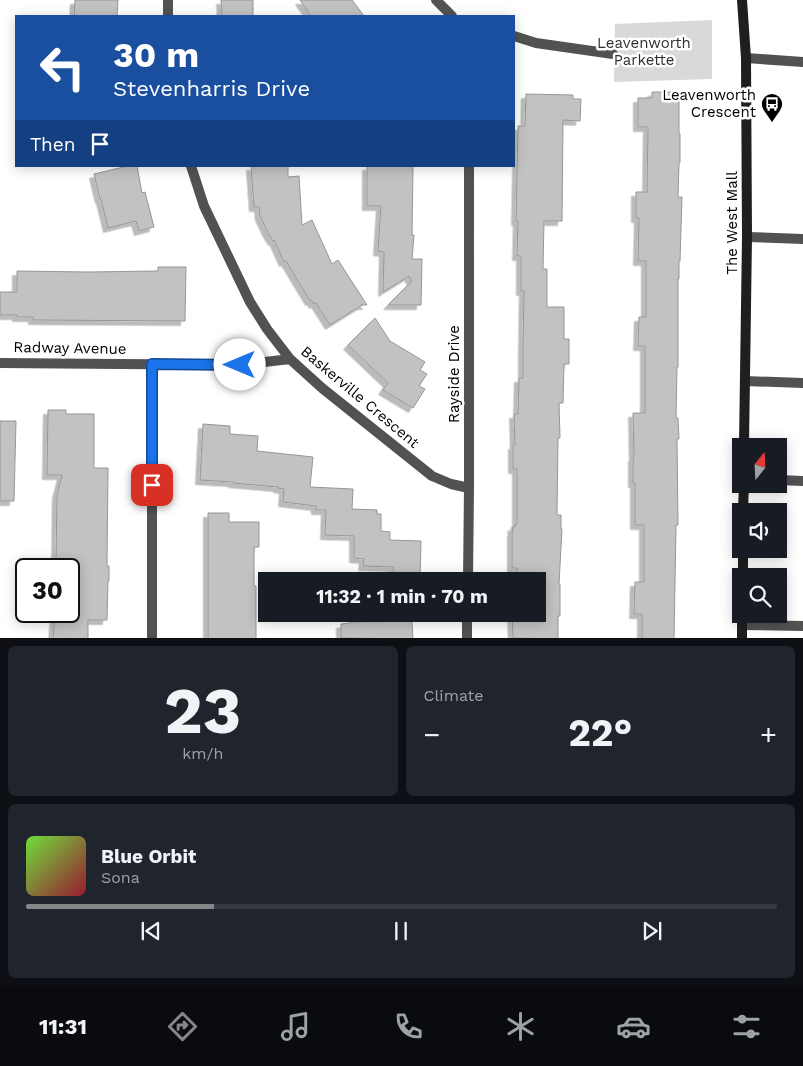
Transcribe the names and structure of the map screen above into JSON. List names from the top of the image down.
{
  "streets": {
    "main road": ["The West Mall"],
    "street": ["Radway Avenue", "Rayside Drive", "Baskerville Crescent"]
  },
  "crossings": [
    ["Radway Avenue", "Baskerville Crescent"],
    ["Rayside Drive", "Baskerville Crescent"]
  ],
  "parks": ["Leavenworth Parkette"],
  "places": {
    "bus stop": ["Leavenworth Crescent"]
  },
  "north": "top",
  "page": {
    "turn": ["30 m", "Stevenharris Drive"],
    "then": "Then",
    "limit": "30",
    "trip": "11:32 · 1 min · 70 m",
    "tile": [
      ["23", "km/h"],
      "Climate"
    ],
    "heat": ["−", "22°", "+"],
    "song": ["Blue Orbit", "Sona"],
    "tabs": "11:31"
  }
}
